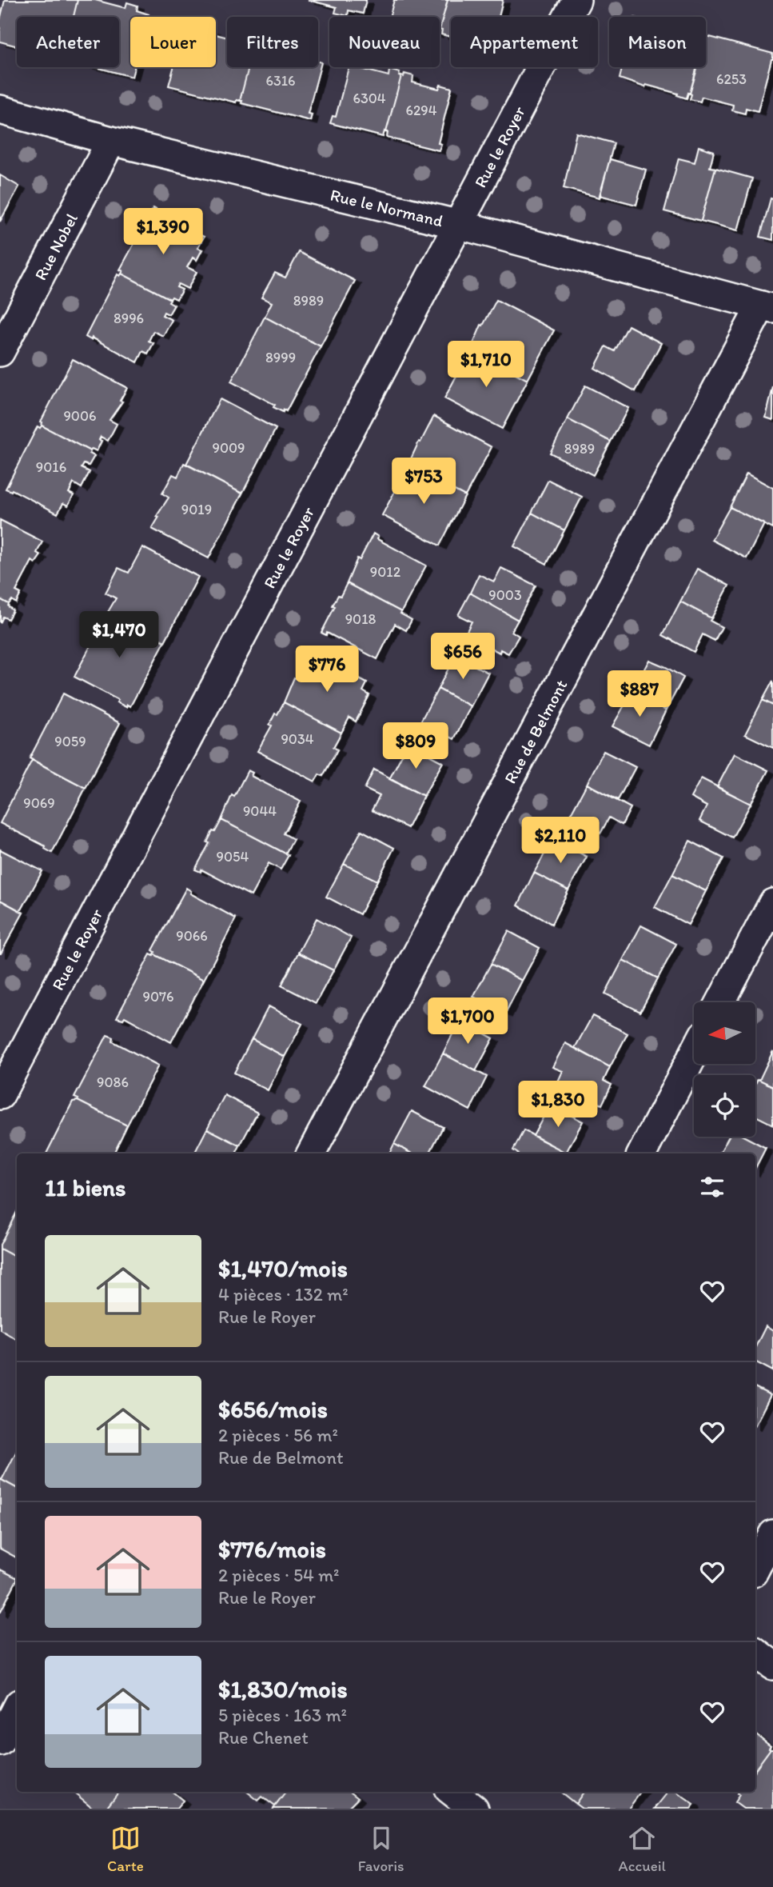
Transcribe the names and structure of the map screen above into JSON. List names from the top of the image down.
{
  "streets": {
    "street": [
      "Rue le Royer",
      "Rue le Normand",
      "Rue Nobel",
      "Rue de Belmont"
    ]
  },
  "crossings": [
    ["Rue le Royer", "Rue le Normand"],
    ["Rue le Normand", "Rue Nobel"],
    ["Rue le Normand", "Rue de Belmont"]
  ],
  "house_numbers": [
    "6253",
    "6316",
    "6304",
    "6294",
    "8989",
    "8996",
    "8999",
    "9006",
    "9009",
    "8989",
    "9016",
    "9019",
    "9012",
    "9003",
    "9018",
    "9034",
    "9059",
    "9069",
    "9044",
    "9054",
    "9066",
    "9076",
    "9086"
  ],
  "north": "left",
  "page": {
    "chip": [
      "Acheter",
      "Louer",
      "Filtres",
      "Nouveau",
      "Appartement",
      "Maison"
    ],
    "price": [
      "$1,390",
      "$1,710",
      "$753",
      "$1,470",
      "$656",
      "$776",
      "$887",
      "$809",
      "$2,110",
      "$1,700",
      "$1,830"
    ],
    "heading": "11 biens",
    "list": [
      {
        "name": "$1,470/mois",
        "note": "4 pièces · 132 m² · Rue le Royer"
      },
      {
        "name": "$656/mois",
        "note": "2 pièces · 56 m² · Rue de Belmont"
      },
      {
        "name": "$776/mois",
        "note": "2 pièces · 54 m² · Rue le Royer"
      },
      {
        "name": "$1,830/mois",
        "note": "5 pièces · 163 m² · Rue Chenet"
      }
    ],
    "tabs": ["Carte", "Favoris", "Accueil"]
  }
}
